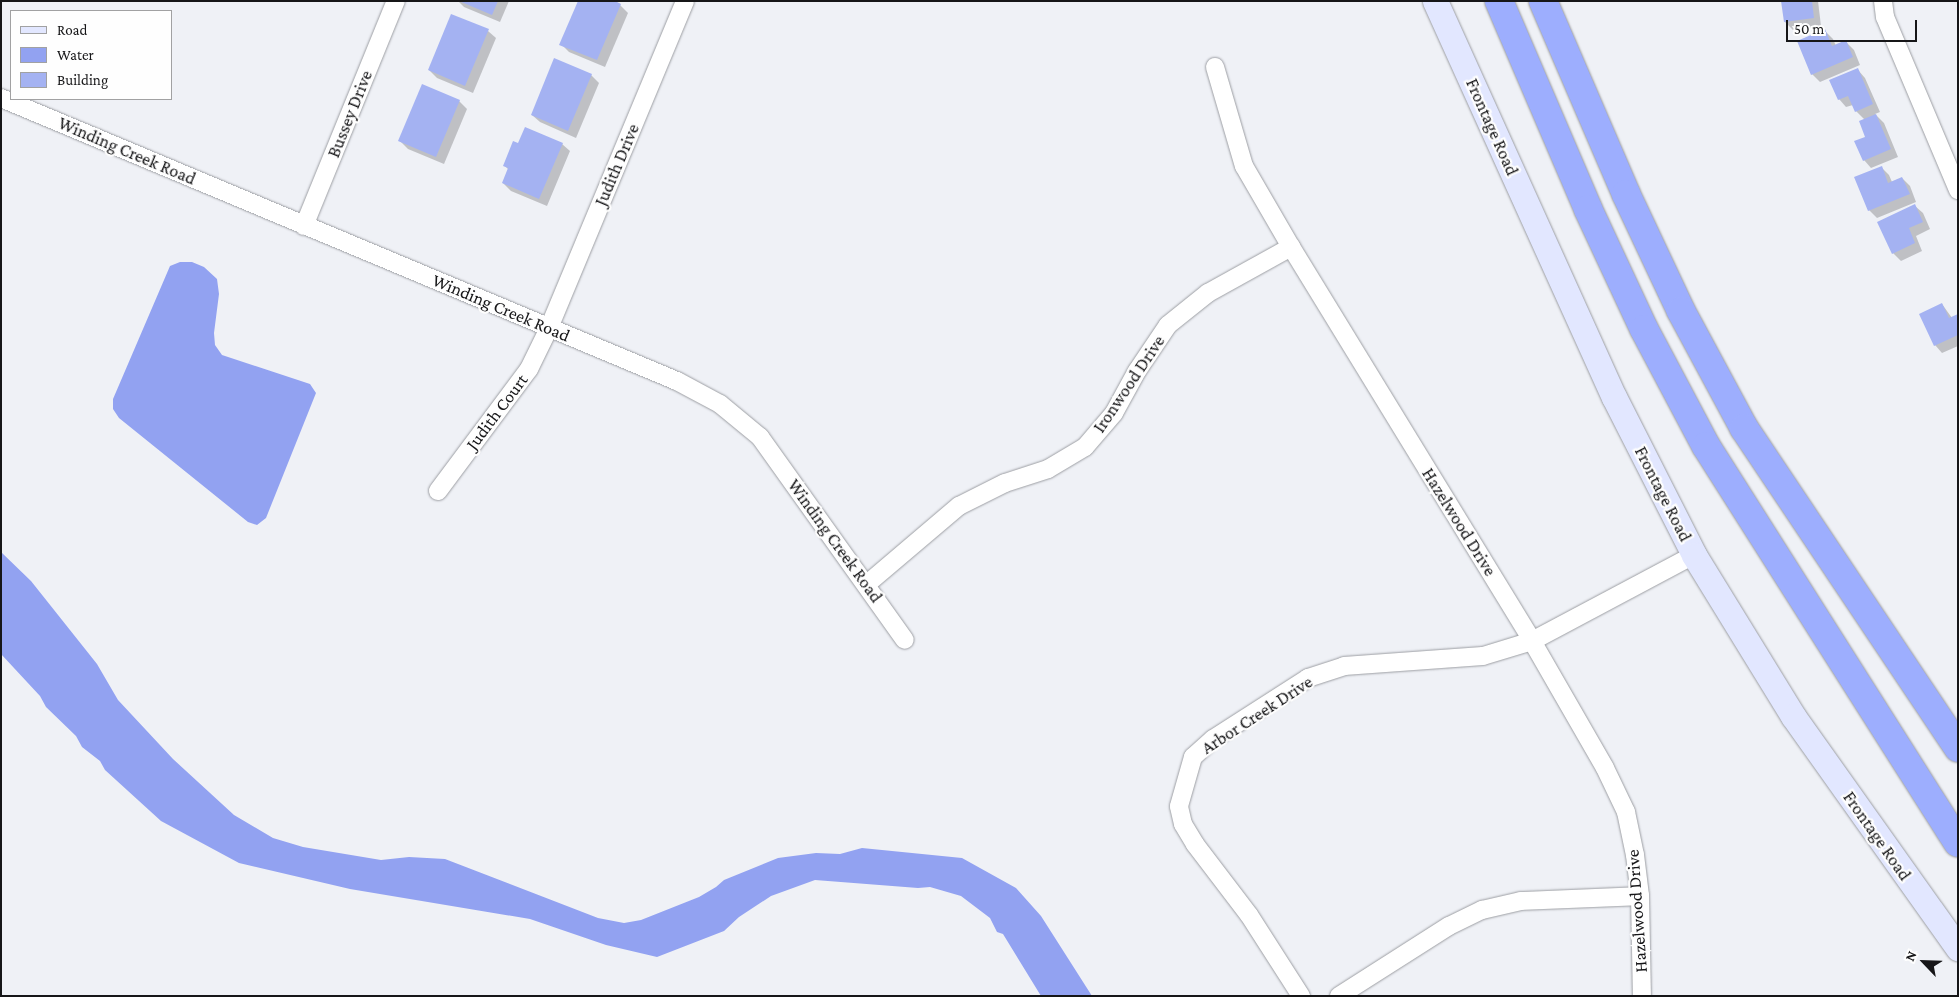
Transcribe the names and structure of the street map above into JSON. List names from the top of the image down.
{
  "streets": {
    "street": [
      "Bussey Drive",
      "Frontage Road",
      "Winding Creek Road",
      "Judith Drive",
      "Ironwood Drive",
      "Judith Court",
      "Hazelwood Drive",
      "Arbor Creek Drive"
    ]
  },
  "crossings": [
    ["Bussey Drive", "Winding Creek Road"],
    ["Frontage Road", "Arbor Creek Drive"],
    ["Winding Creek Road", "Judith Drive"],
    ["Winding Creek Road", "Ironwood Drive"],
    ["Winding Creek Road", "Judith Court"],
    ["Judith Drive", "Judith Court"],
    ["Ironwood Drive", "Hazelwood Drive"],
    ["Hazelwood Drive", "Arbor Creek Drive"]
  ],
  "legend": ["Road", "Water", "Building"],
  "scale_bar": "50 m",
  "north": "top left"
}
